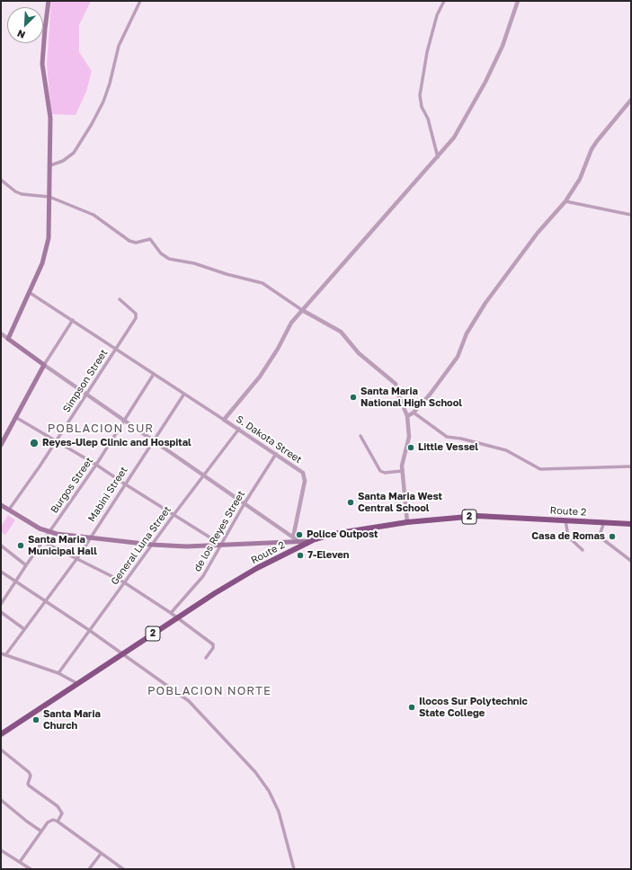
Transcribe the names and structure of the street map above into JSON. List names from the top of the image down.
{
  "streets": {
    "highway": ["Route 2", "2"],
    "street": [
      "Simpson Street",
      "S. Dakota Street",
      "Burgos Street",
      "Mabini Street",
      "de los Reyes Street",
      "General Luna Street"
    ]
  },
  "crossings": [
    ["S. Dakota Street", "de los Reyes Street"],
    ["S. Dakota Street", "General Luna Street"]
  ],
  "districts": ["POBLACION SUR", "POBLACION NORTE"],
  "places": [
    "Santa Maria National High School",
    "Reyes-Ulep Clinic and Hospital",
    "Little Vessel",
    "Santa Maria West Central School",
    "Police Outpost",
    "Casa de Romas",
    "Santa Maria Municipal Hall",
    "7-Eleven",
    "Ilocos Sur Polytechnic State College",
    "Santa Maria Church"
  ],
  "north": "bottom left"
}
